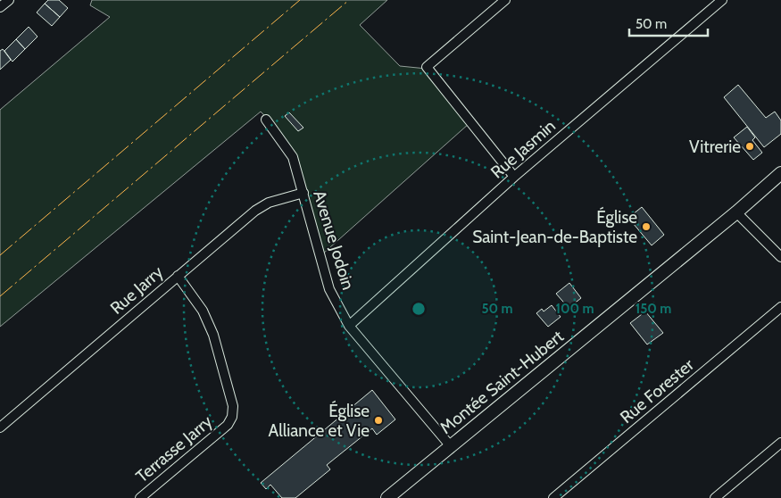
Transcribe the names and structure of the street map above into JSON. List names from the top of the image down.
{
  "streets": {
    "street": [
      "Rue Jasmin",
      "Avenue Jodoin",
      "Rue Jarry",
      "Montée Saint-Hubert",
      "Rue Forester",
      "Terrasse Jarry"
    ]
  },
  "crossings": [
    ["Rue Jasmin", "Avenue Jodoin"],
    ["Avenue Jodoin", "Rue Jarry"],
    ["Avenue Jodoin", "Montée Saint-Hubert"],
    ["Rue Jarry", "Terrasse Jarry"]
  ],
  "places": ["Vitrerie", "Église Saint-Jean-de-Baptiste", "Église Alliance et Vie"],
  "scale_bar": "50 m",
  "rings": ["50 m", "100 m", "150 m"]
}
